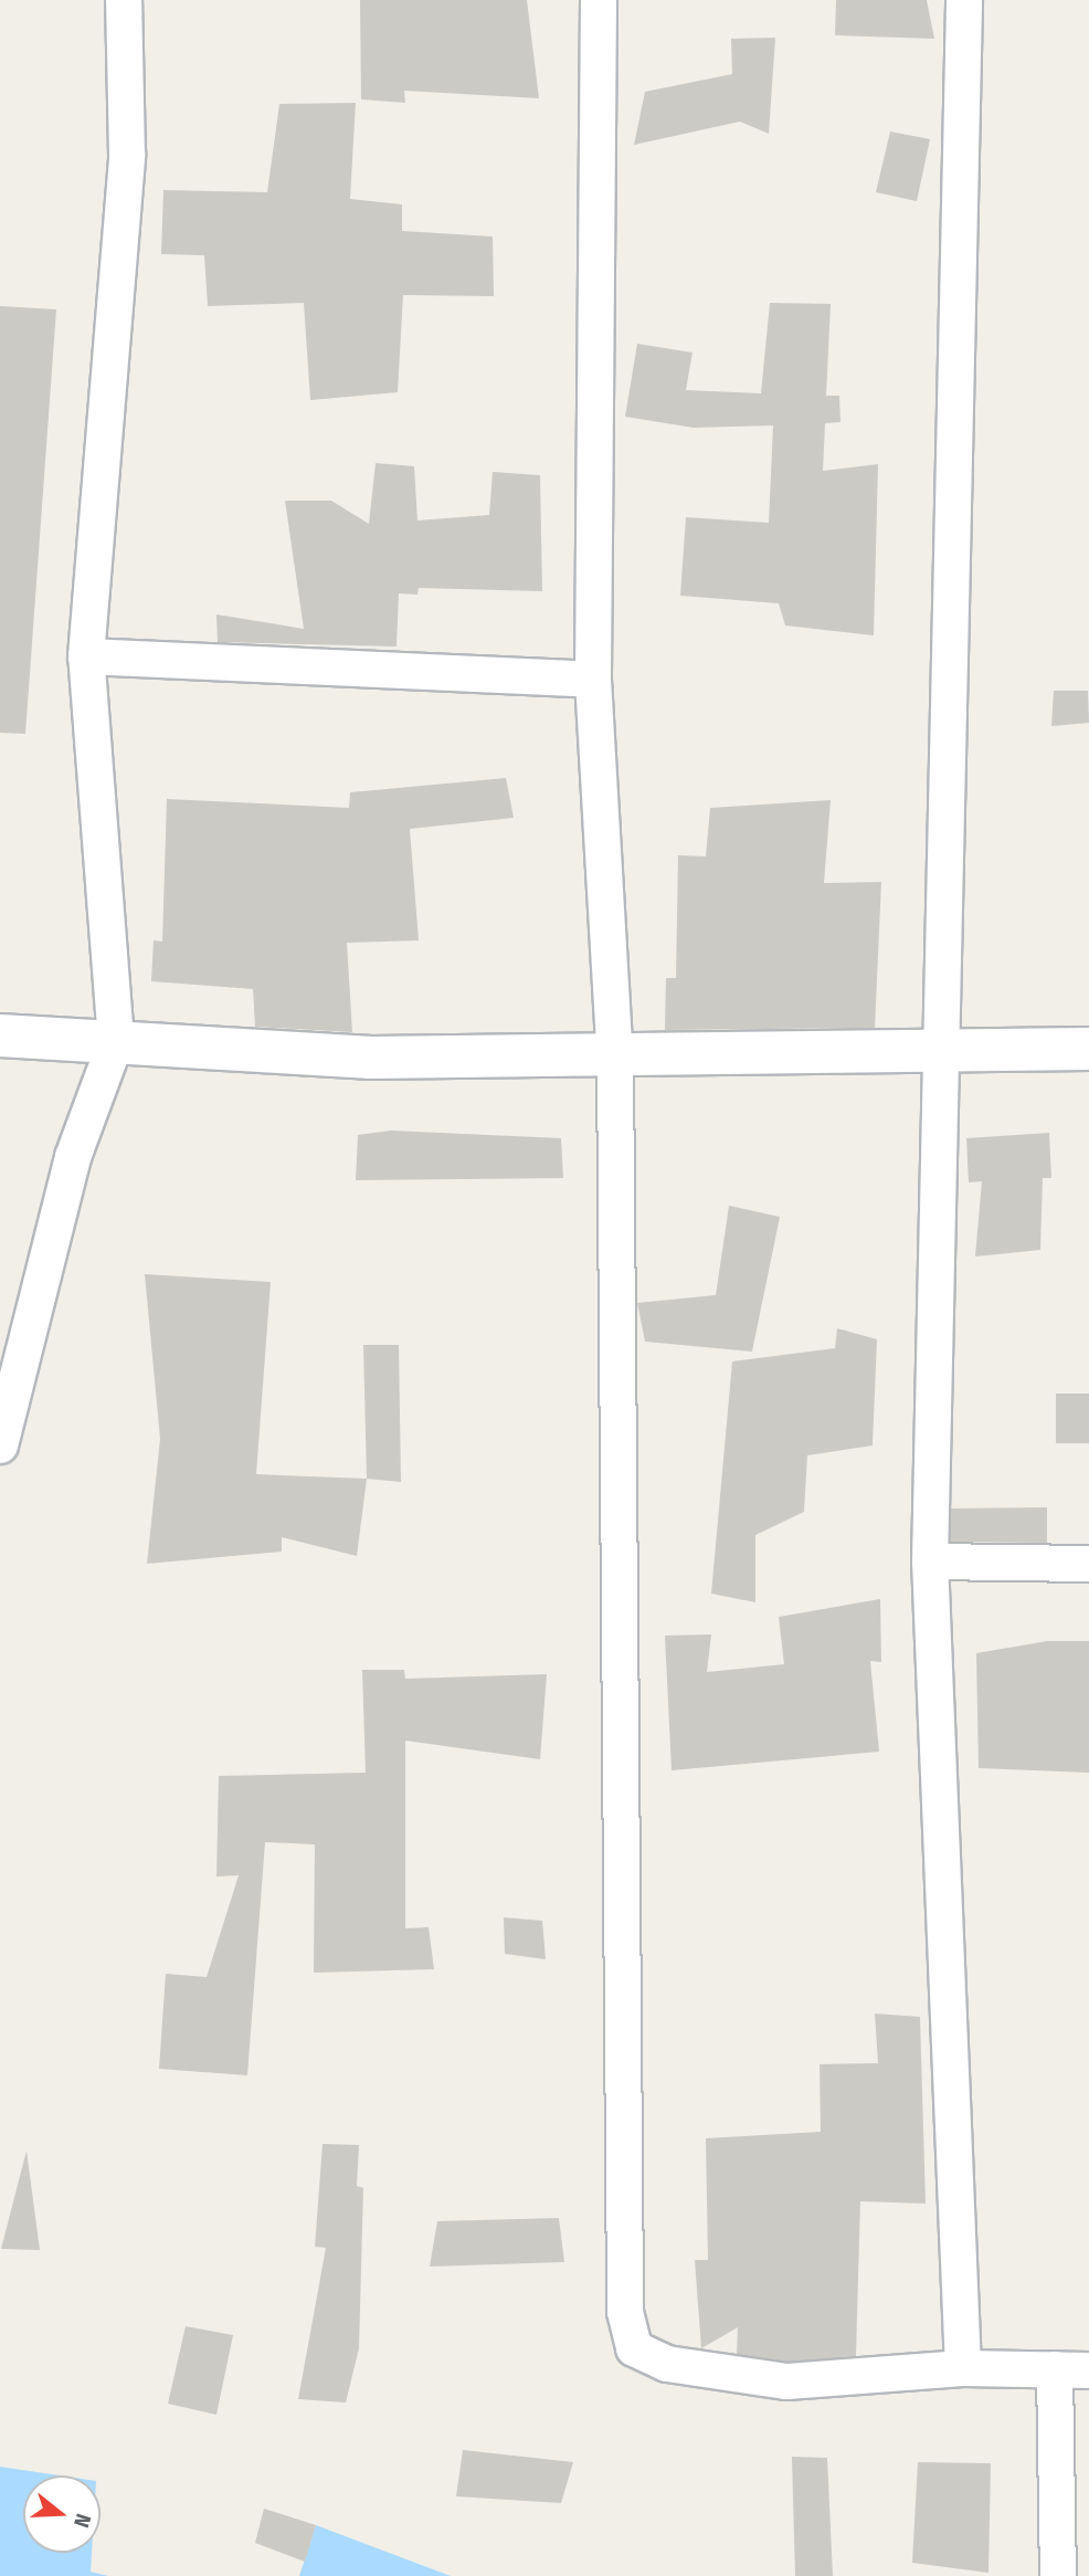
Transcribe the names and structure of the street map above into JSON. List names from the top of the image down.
{
  "north": "right"
}
